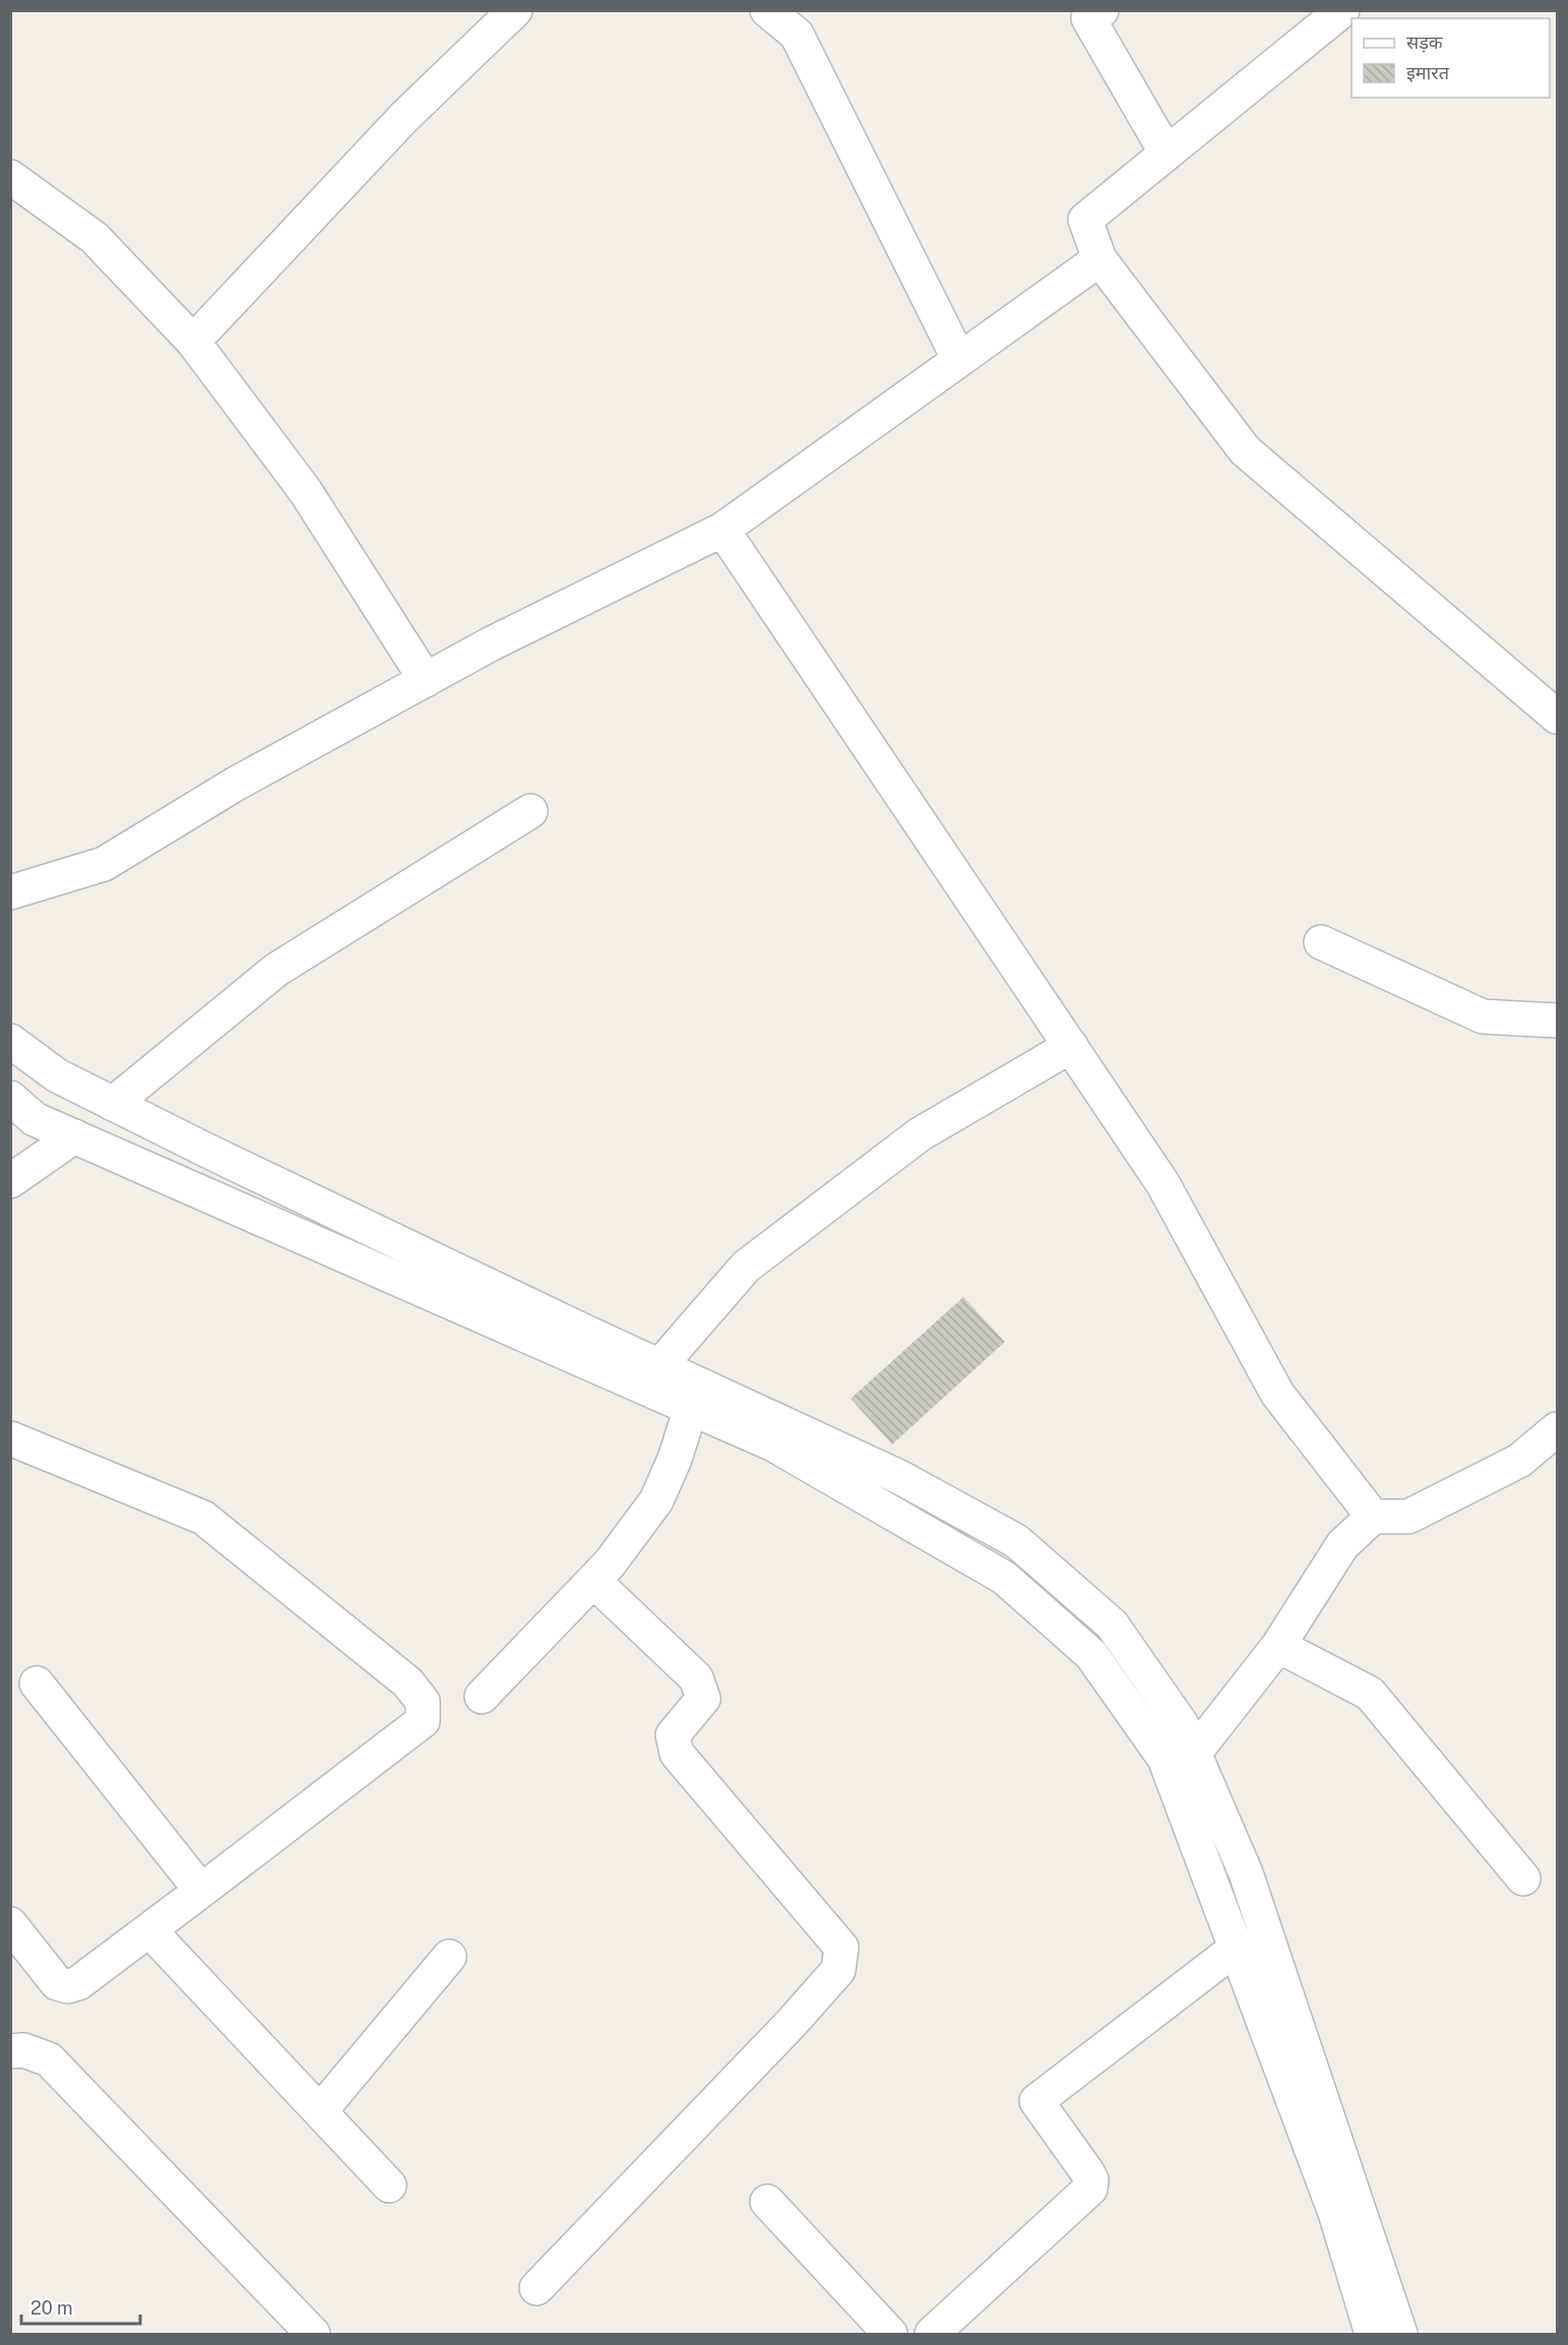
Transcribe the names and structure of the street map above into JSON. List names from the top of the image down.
{
  "legend": ["सड़क", "इमारत"],
  "scale_bar": "20 m"
}
